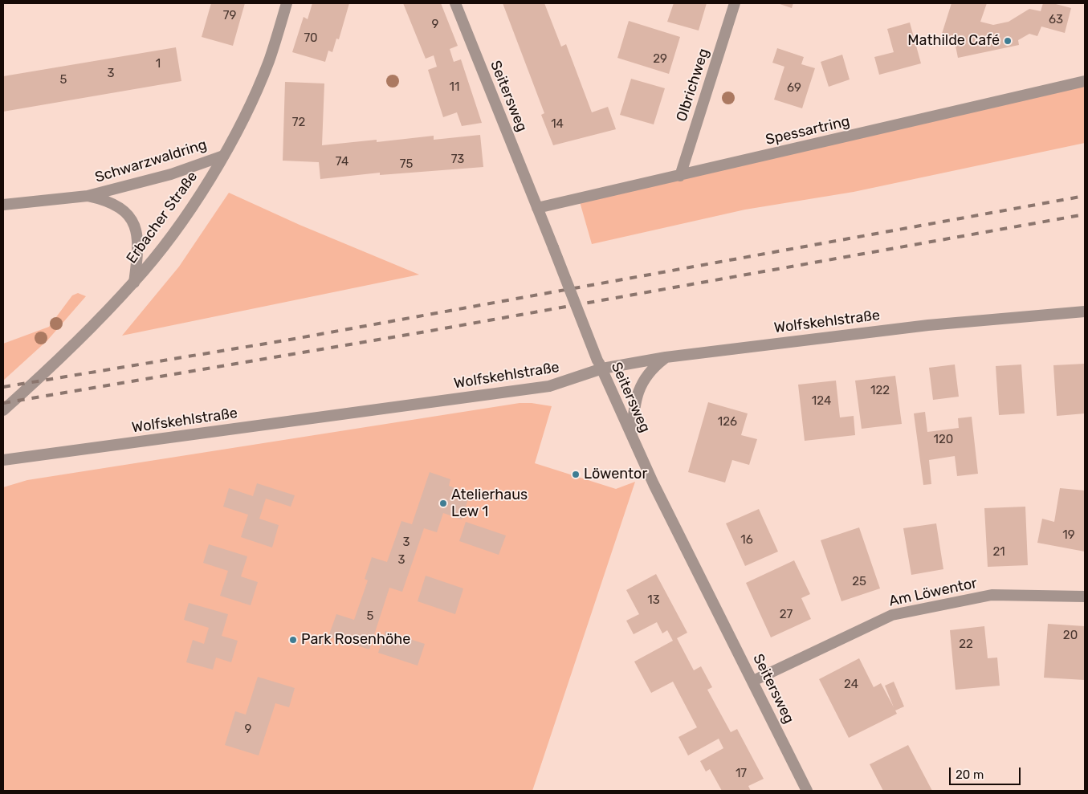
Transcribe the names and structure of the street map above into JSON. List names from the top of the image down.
{
  "streets": {
    "street": [
      "Olbrichweg",
      "Seitersweg",
      "Spessartring",
      "Schwarzwaldring",
      "Erbacher Straße",
      "Wolfskehlstraße",
      "Am Löwentor"
    ]
  },
  "crossings": [
    ["Olbrichweg", "Spessartring"],
    ["Seitersweg", "Spessartring"],
    ["Seitersweg", "Wolfskehlstraße"],
    ["Seitersweg", "Am Löwentor"],
    ["Schwarzwaldring", "Erbacher Straße"]
  ],
  "places": [
    "Mathilde Café",
    "Löwentor",
    "Atelierhaus Lew 1",
    "Park Rosenhöhe"
  ],
  "house_numbers": [
    "79",
    "63",
    "9",
    "70",
    "29",
    "1",
    "3",
    "5",
    "11",
    "69",
    "72",
    "14",
    "73",
    "74",
    "75",
    "122",
    "124",
    "126",
    "120",
    "19",
    "16",
    "3",
    "21",
    "3",
    "25",
    "13",
    "27",
    "5",
    "20",
    "22",
    "24",
    "9",
    "17"
  ],
  "scale_bar": "20 m"
}
